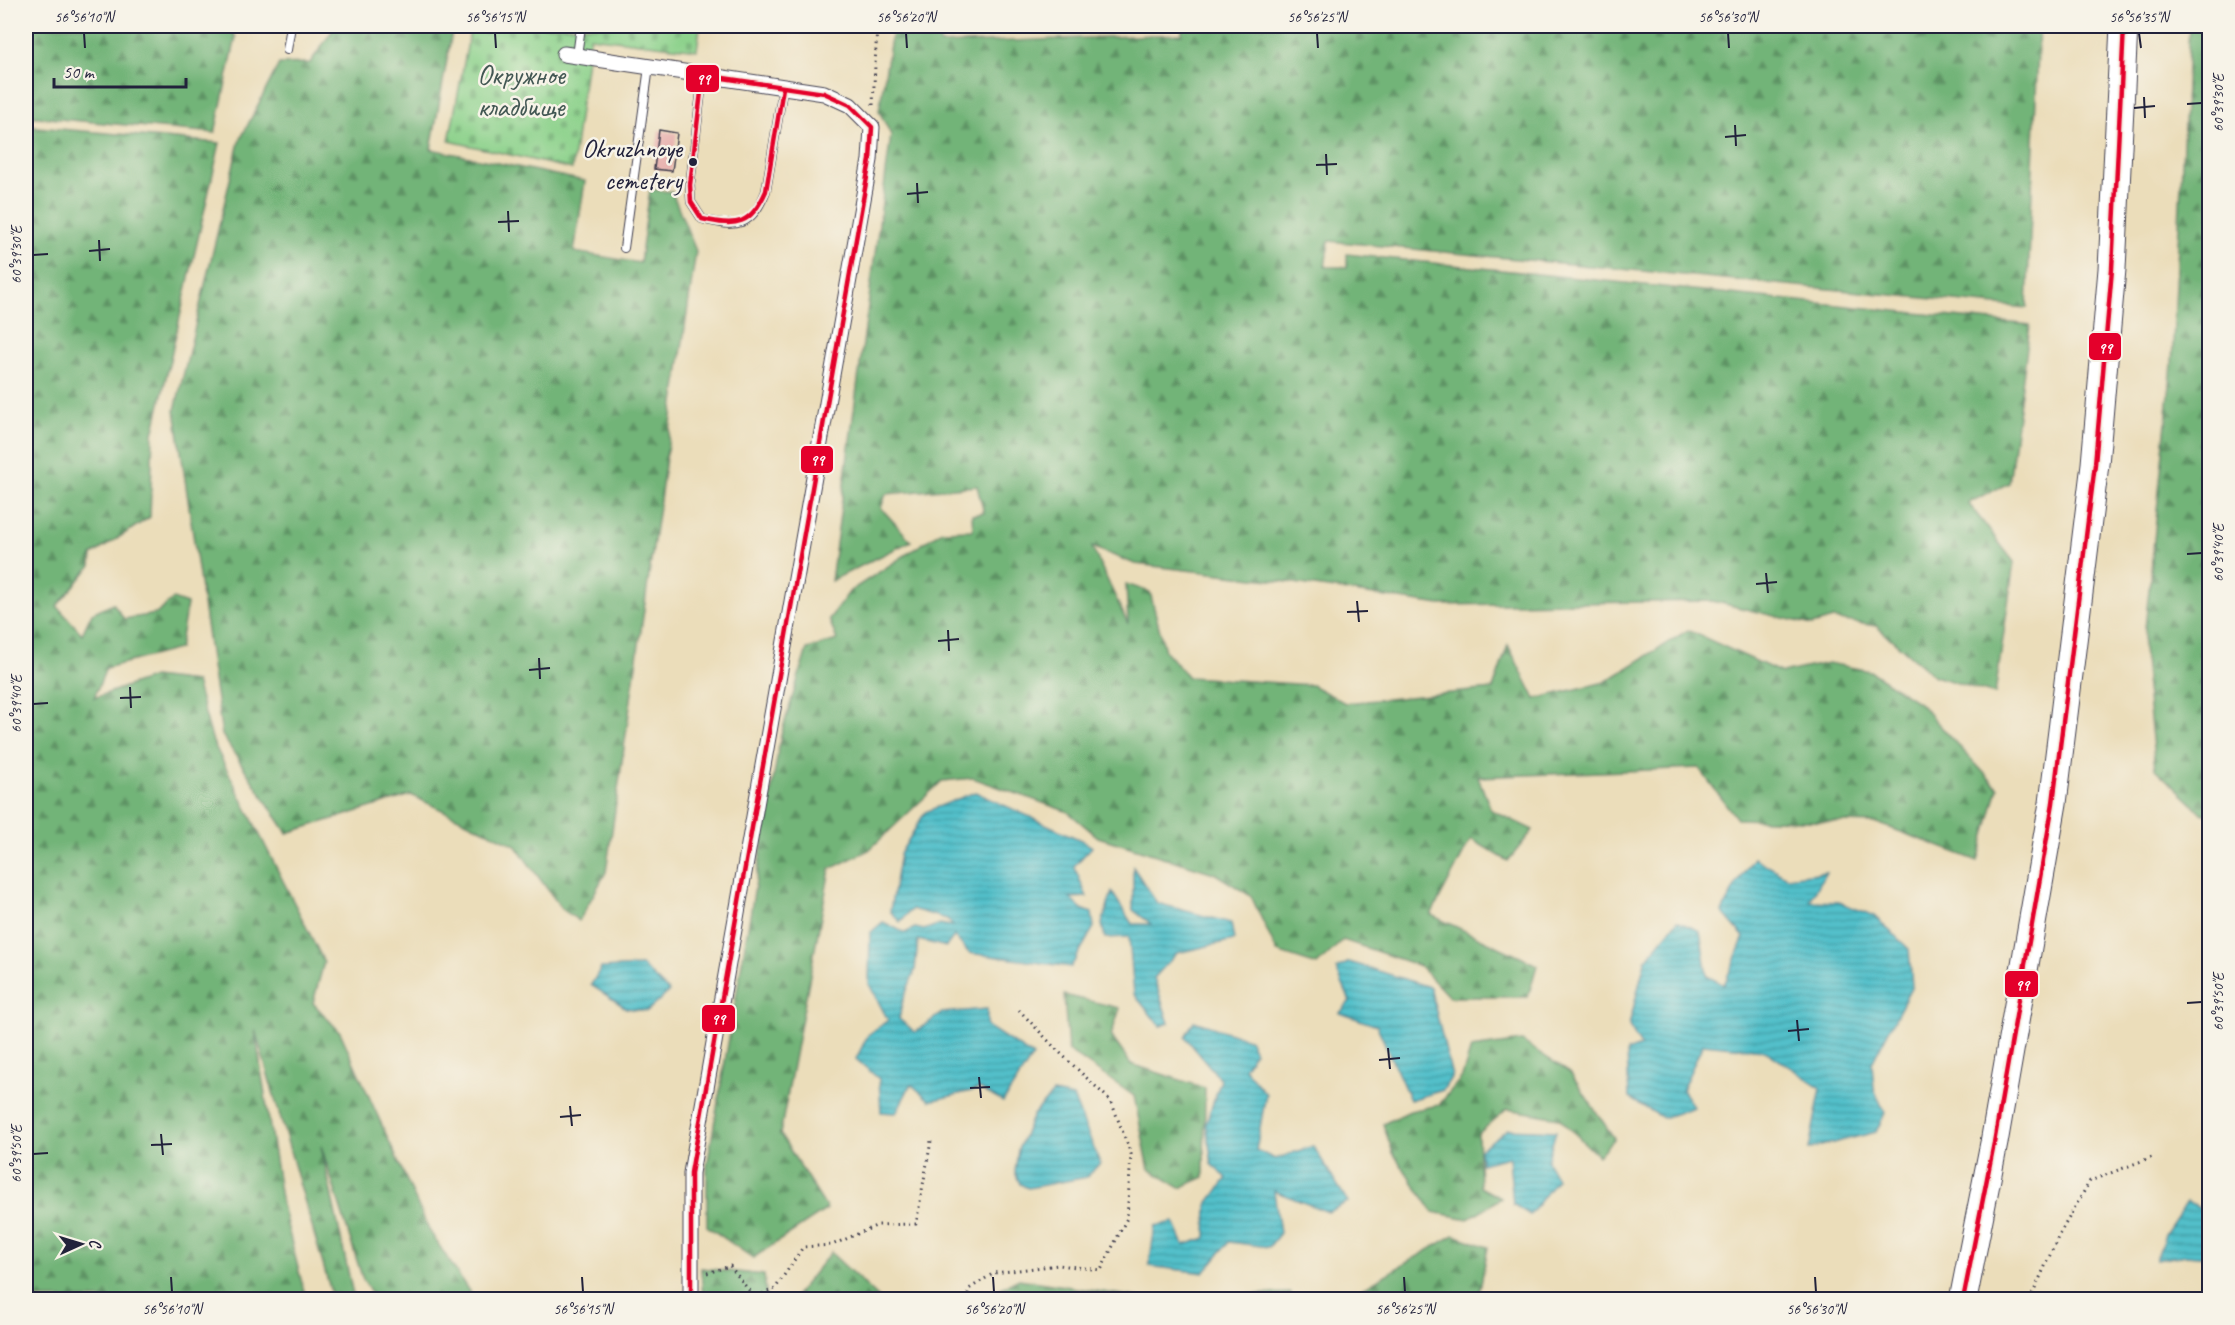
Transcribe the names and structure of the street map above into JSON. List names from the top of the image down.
{
  "parks": ["Окружное кладбище"],
  "places": ["Okruzhnoye cemetery"],
  "lines": ["transit line 99"],
  "scale_bar": "50 m",
  "north": "right",
  "coordinates": [
    "56°56'10\"N",
    "56°56'15\"N",
    "56°56'20\"N",
    "56°56'25\"N",
    "56°56'30\"N",
    "56°56'35\"N",
    "60°39'30\"E",
    "60°39'40\"E",
    "60°39'50\"E"
  ]
}
